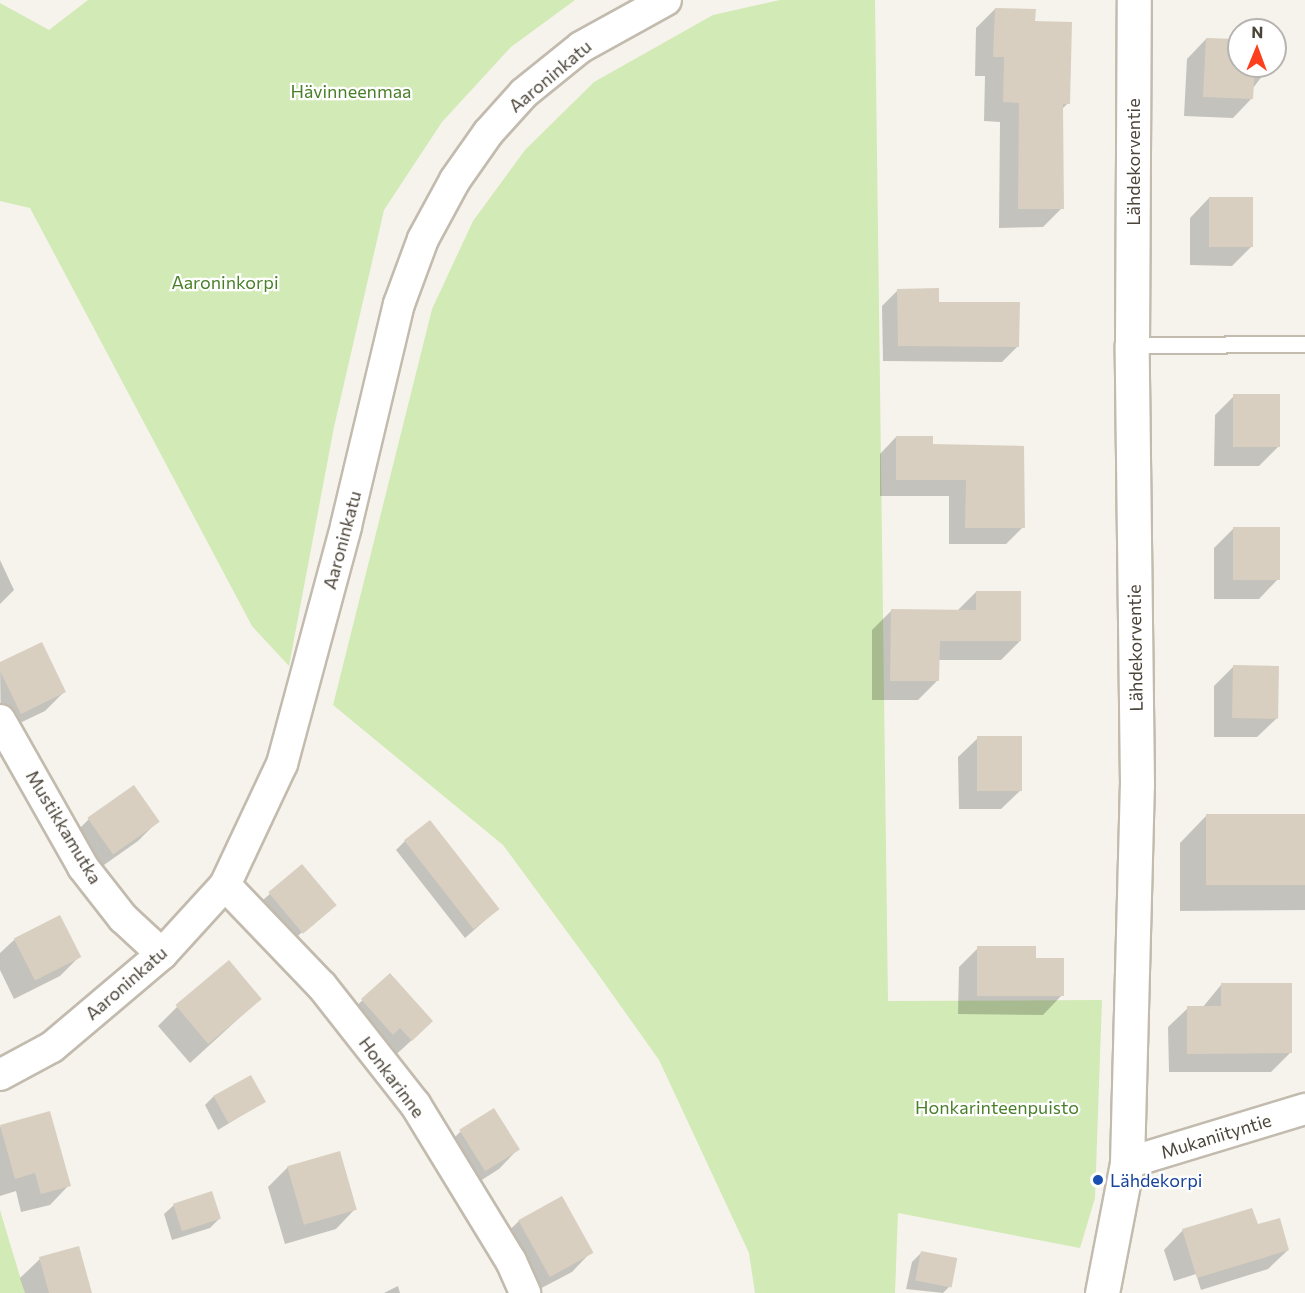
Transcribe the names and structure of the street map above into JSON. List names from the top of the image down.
{
  "streets": {
    "street": [
      "Aaroninkatu",
      "Lähdekorventie",
      "Mustikkamutka",
      "Honkarinne",
      "Mukaniityntie"
    ]
  },
  "crossings": [
    ["Aaroninkatu", "Mustikkamutka"],
    ["Aaroninkatu", "Honkarinne"],
    ["Lähdekorventie", "Mukaniityntie"]
  ],
  "parks": ["Hävinneenmaa", "Aaroninkorpi", "Honkarinteenpuisto"],
  "places": ["Lähdekorpi"],
  "north": "top"
}
